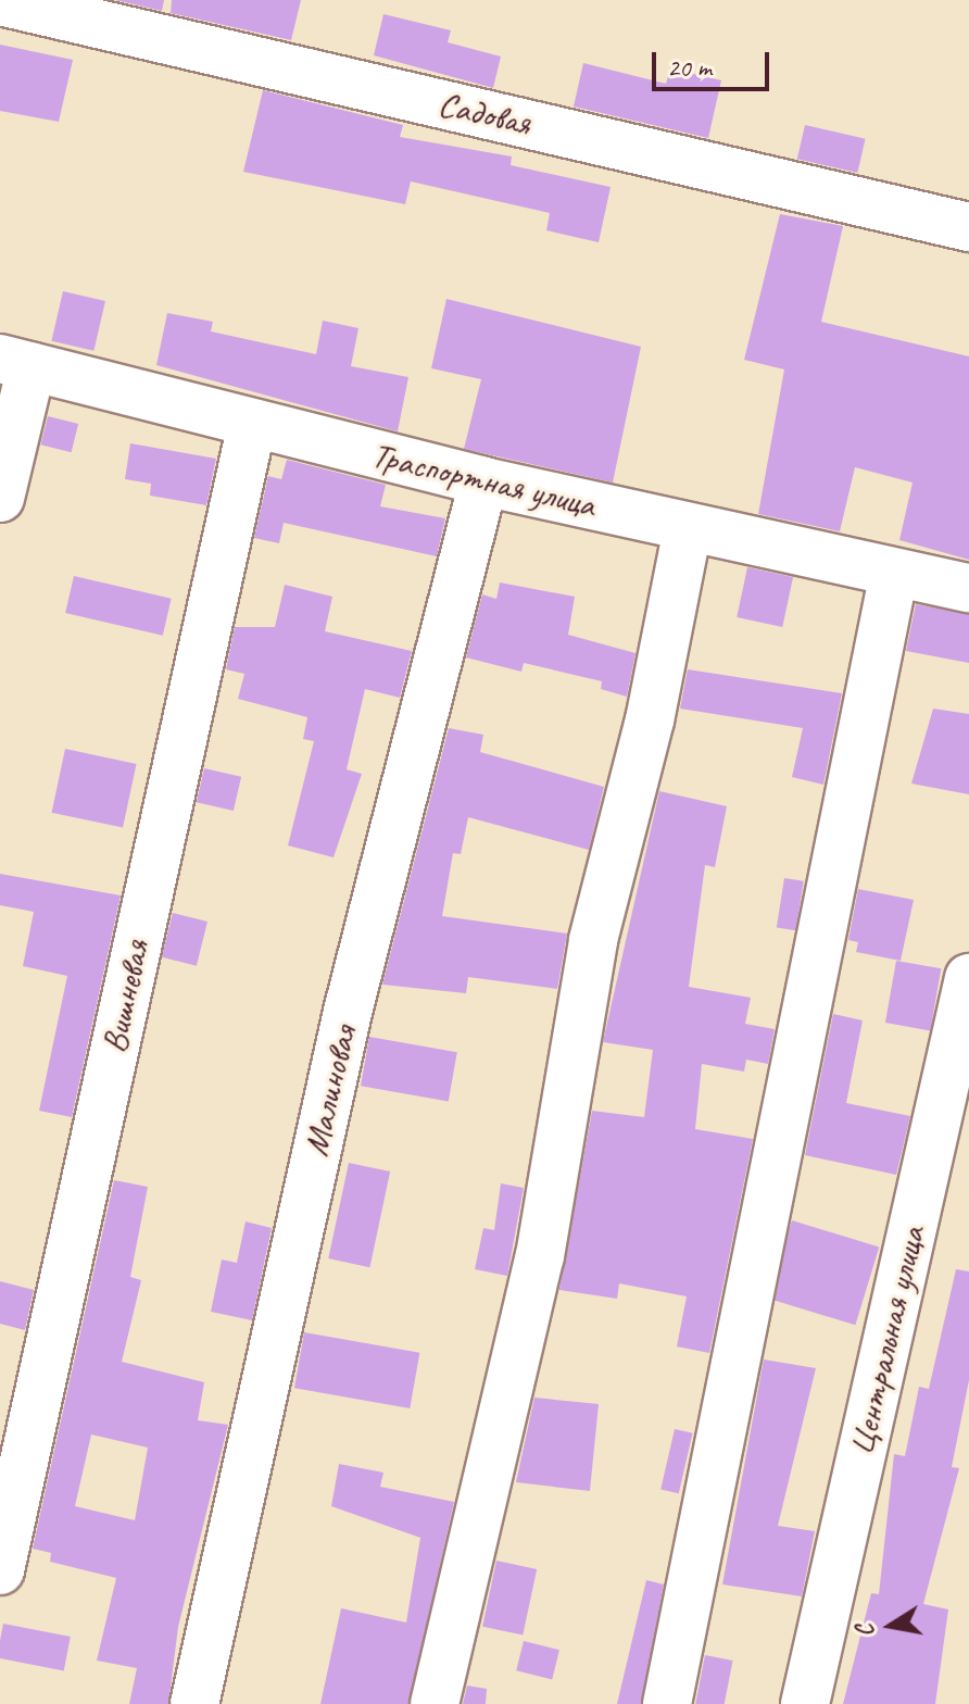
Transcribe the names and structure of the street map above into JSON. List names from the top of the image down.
{
  "streets": {
    "street": [
      "Садовая",
      "Траспортная улица",
      "Вишневая",
      "Малиновая",
      "Центральная улица"
    ]
  },
  "crossings": [
    ["Траспортная улица", "Вишневая"],
    ["Траспортная улица", "Малиновая"]
  ],
  "scale_bar": "20 m",
  "north": "left"
}
